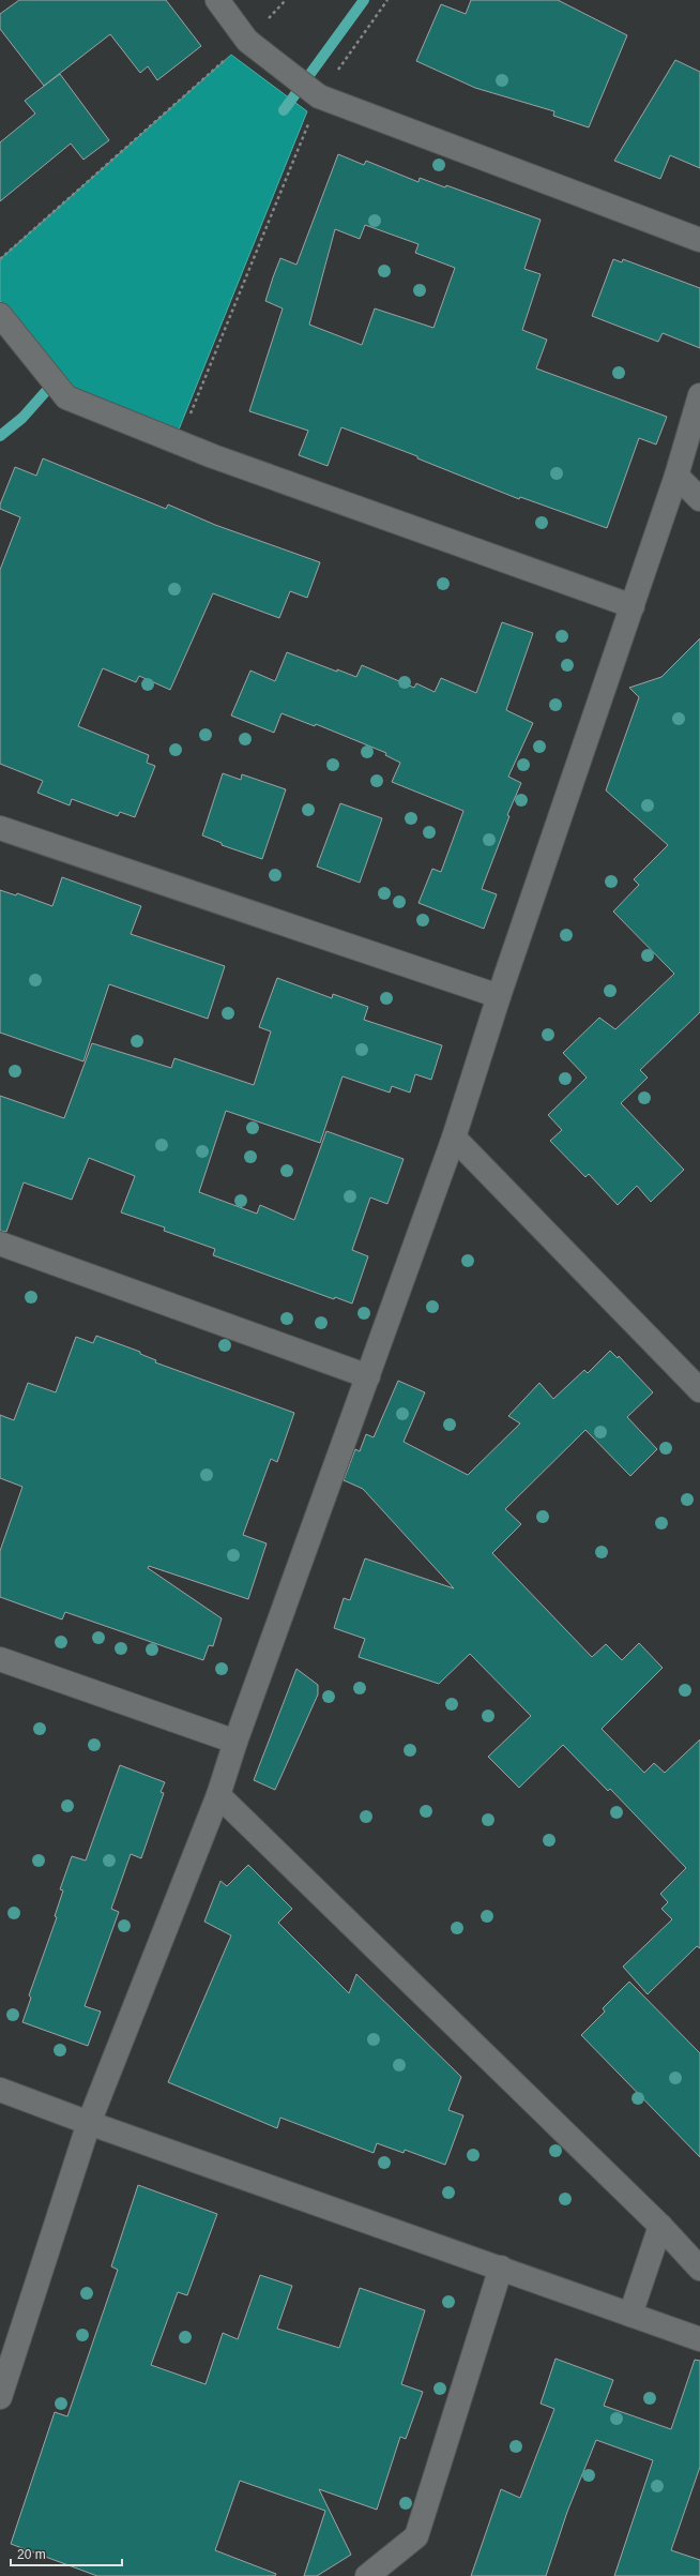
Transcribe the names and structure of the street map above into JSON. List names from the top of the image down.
{
  "scale_bar": "20 m"
}
